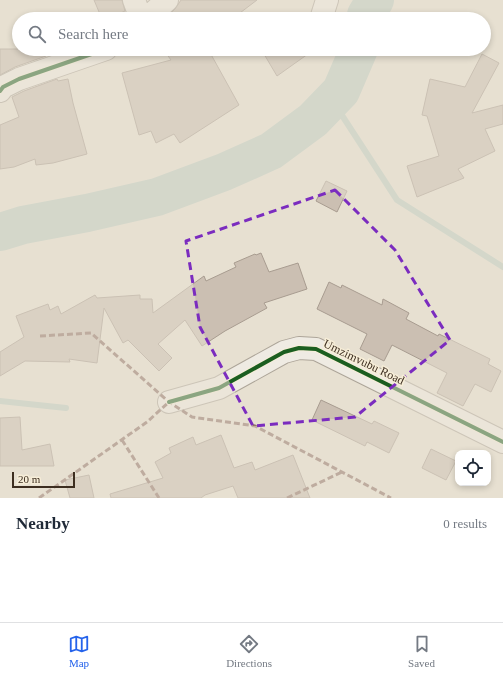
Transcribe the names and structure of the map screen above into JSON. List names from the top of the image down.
{
  "streets": {
    "street": ["Umzimvubu Road"]
  },
  "scale_bar": "20 m",
  "page": {
    "search": "Search here",
    "scale": "20 m",
    "heading": ["Nearby", "0 results"],
    "nav": ["Map", "Directions", "Saved"]
  }
}
